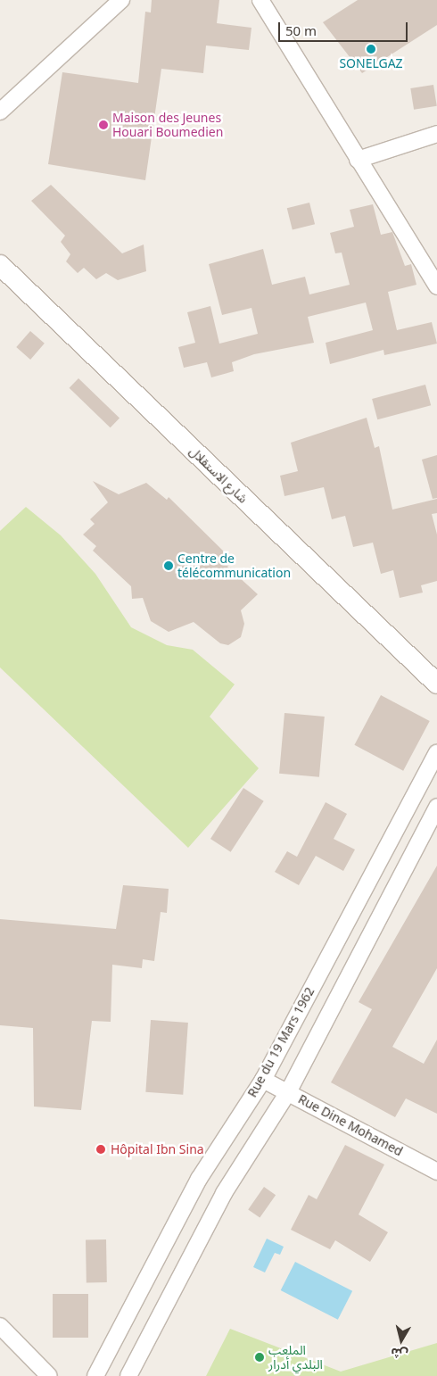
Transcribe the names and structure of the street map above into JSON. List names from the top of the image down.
{
  "streets": {
    "street": ["شارع الاستقلال", "Rue du 19 Mars 1962", "Rue Dine Mohamed"]
  },
  "crossings": [
    ["Rue du 19 Mars 1962", "Rue Dine Mohamed"]
  ],
  "places": [
    "SONELGAZ",
    "Maison des Jeunes Houari Boumedien",
    "Centre de télécommunication",
    "Hôpital Ibn Sina",
    "الملعب البلدي أدرار"
  ],
  "scale_bar": "50 m",
  "north": "bottom"
}
